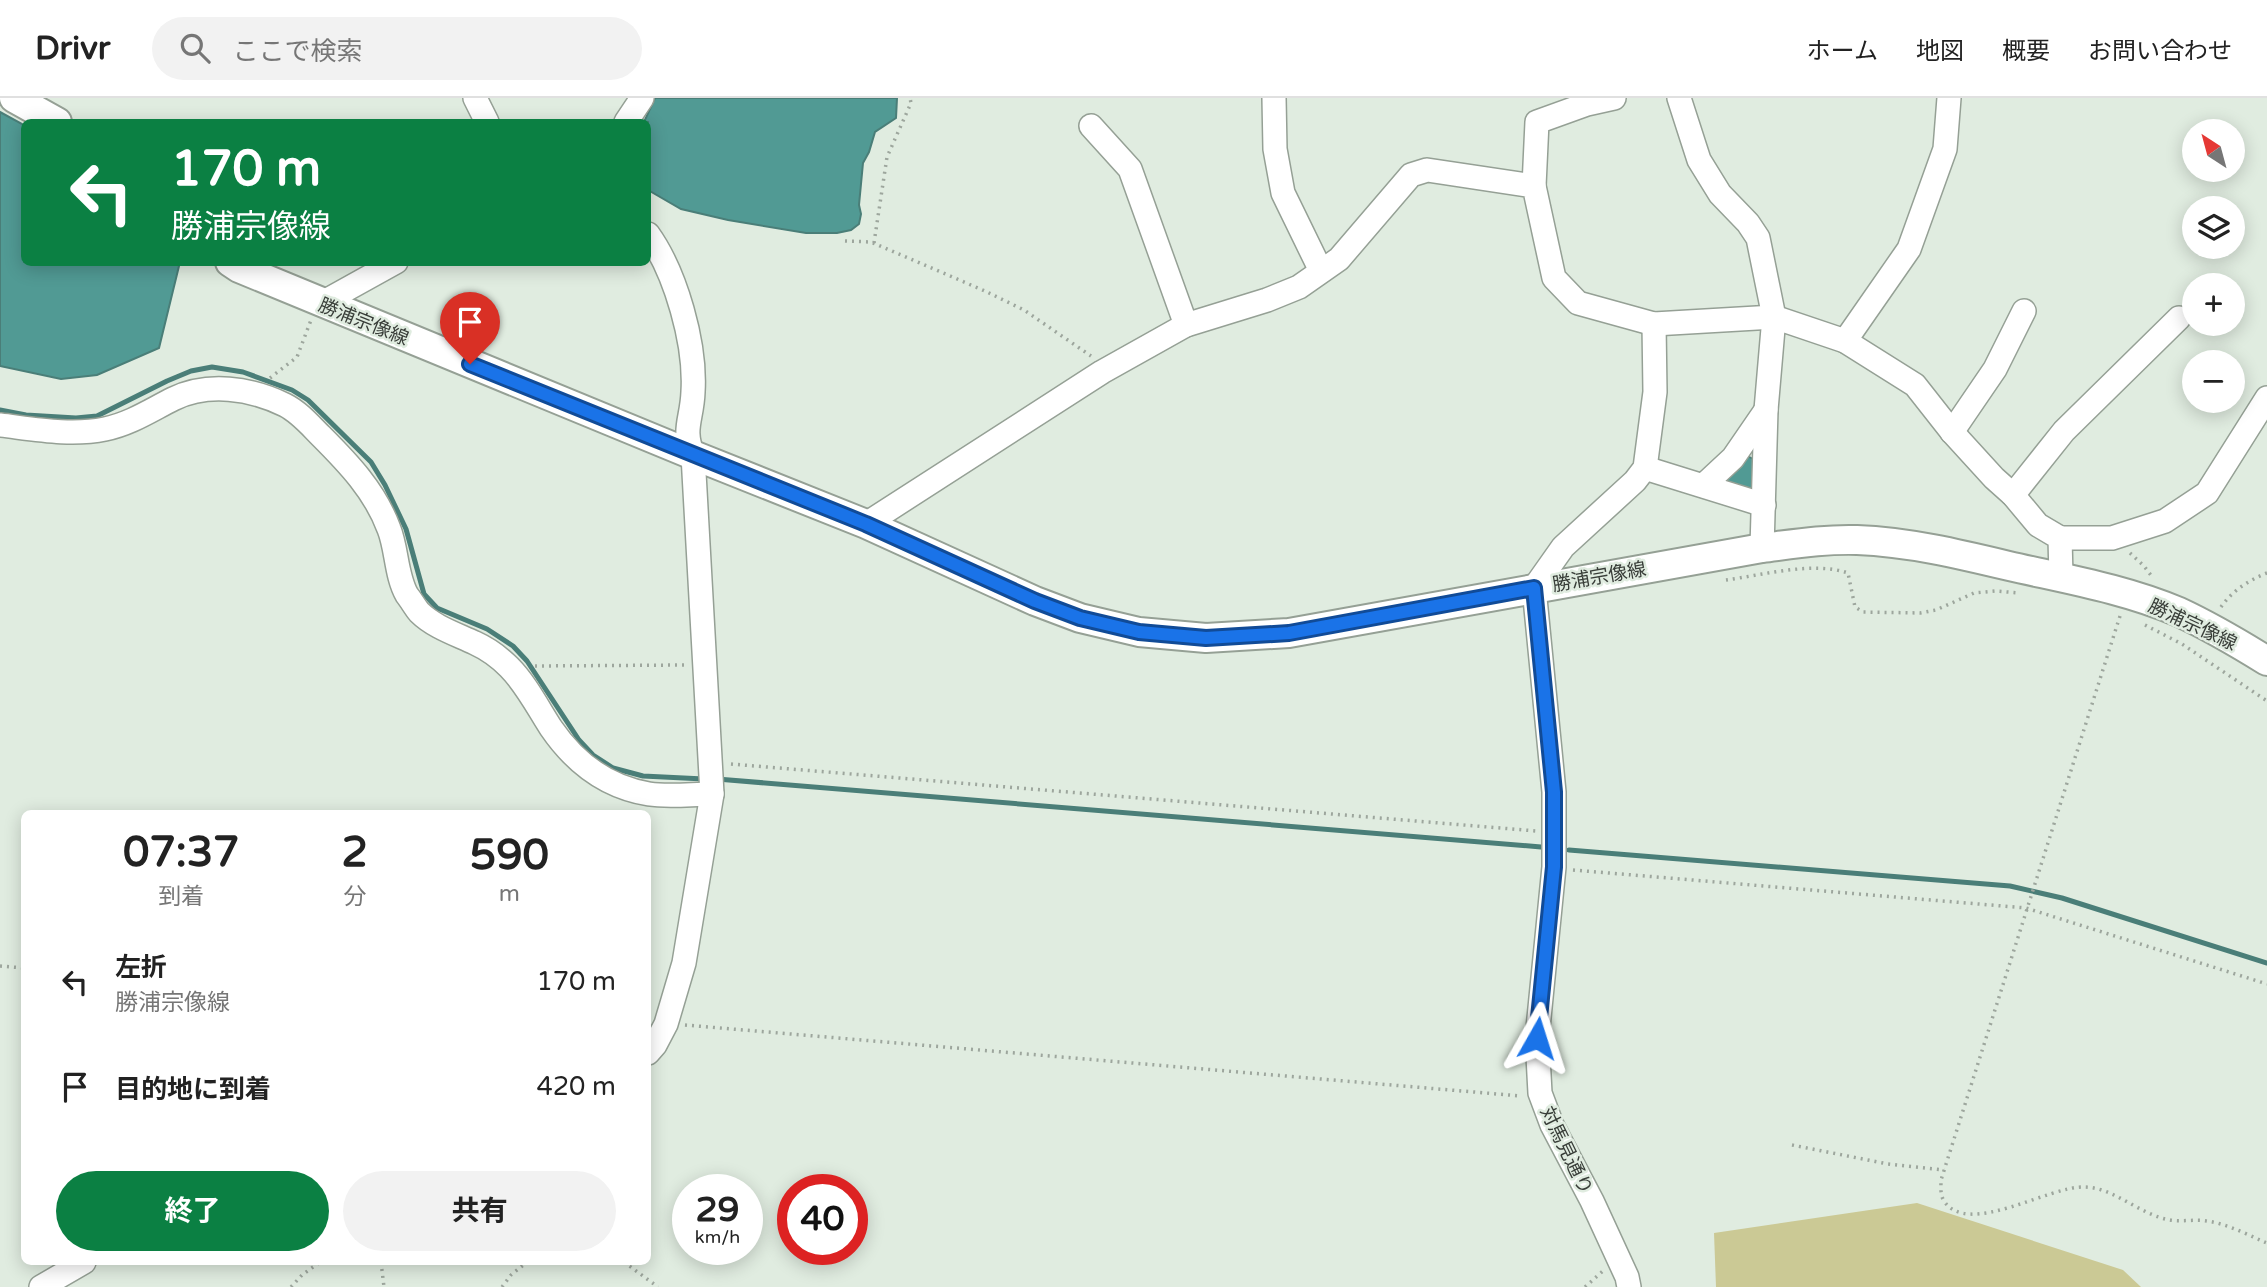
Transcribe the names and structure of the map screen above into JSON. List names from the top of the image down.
{
  "streets": {
    "main road": ["勝浦宗像線"],
    "street": ["対馬見通り"]
  },
  "crossings": [
    ["勝浦宗像線", "対馬見通り"]
  ],
  "north": "top left",
  "page": {
    "header": "Drivr",
    "search": "ここで検索",
    "nav": [
      "ホーム",
      "地図",
      "概要",
      "お問い合わせ"
    ],
    "map_buttons": ["+", "−"],
    "turn": ["170 m", "勝浦宗像線"],
    "eta": [
      "07:37",
      "到着",
      "2",
      "分",
      "590",
      "m"
    ],
    "list": [
      {
        "name": "左折",
        "note": "勝浦宗像線",
        "value": "170 m"
      },
      {
        "name": "目的地に到着",
        "value": "420 m"
      }
    ],
    "buttons": ["終了", "共有"],
    "speed": "29 km/h",
    "limit": "40"
  }
}
